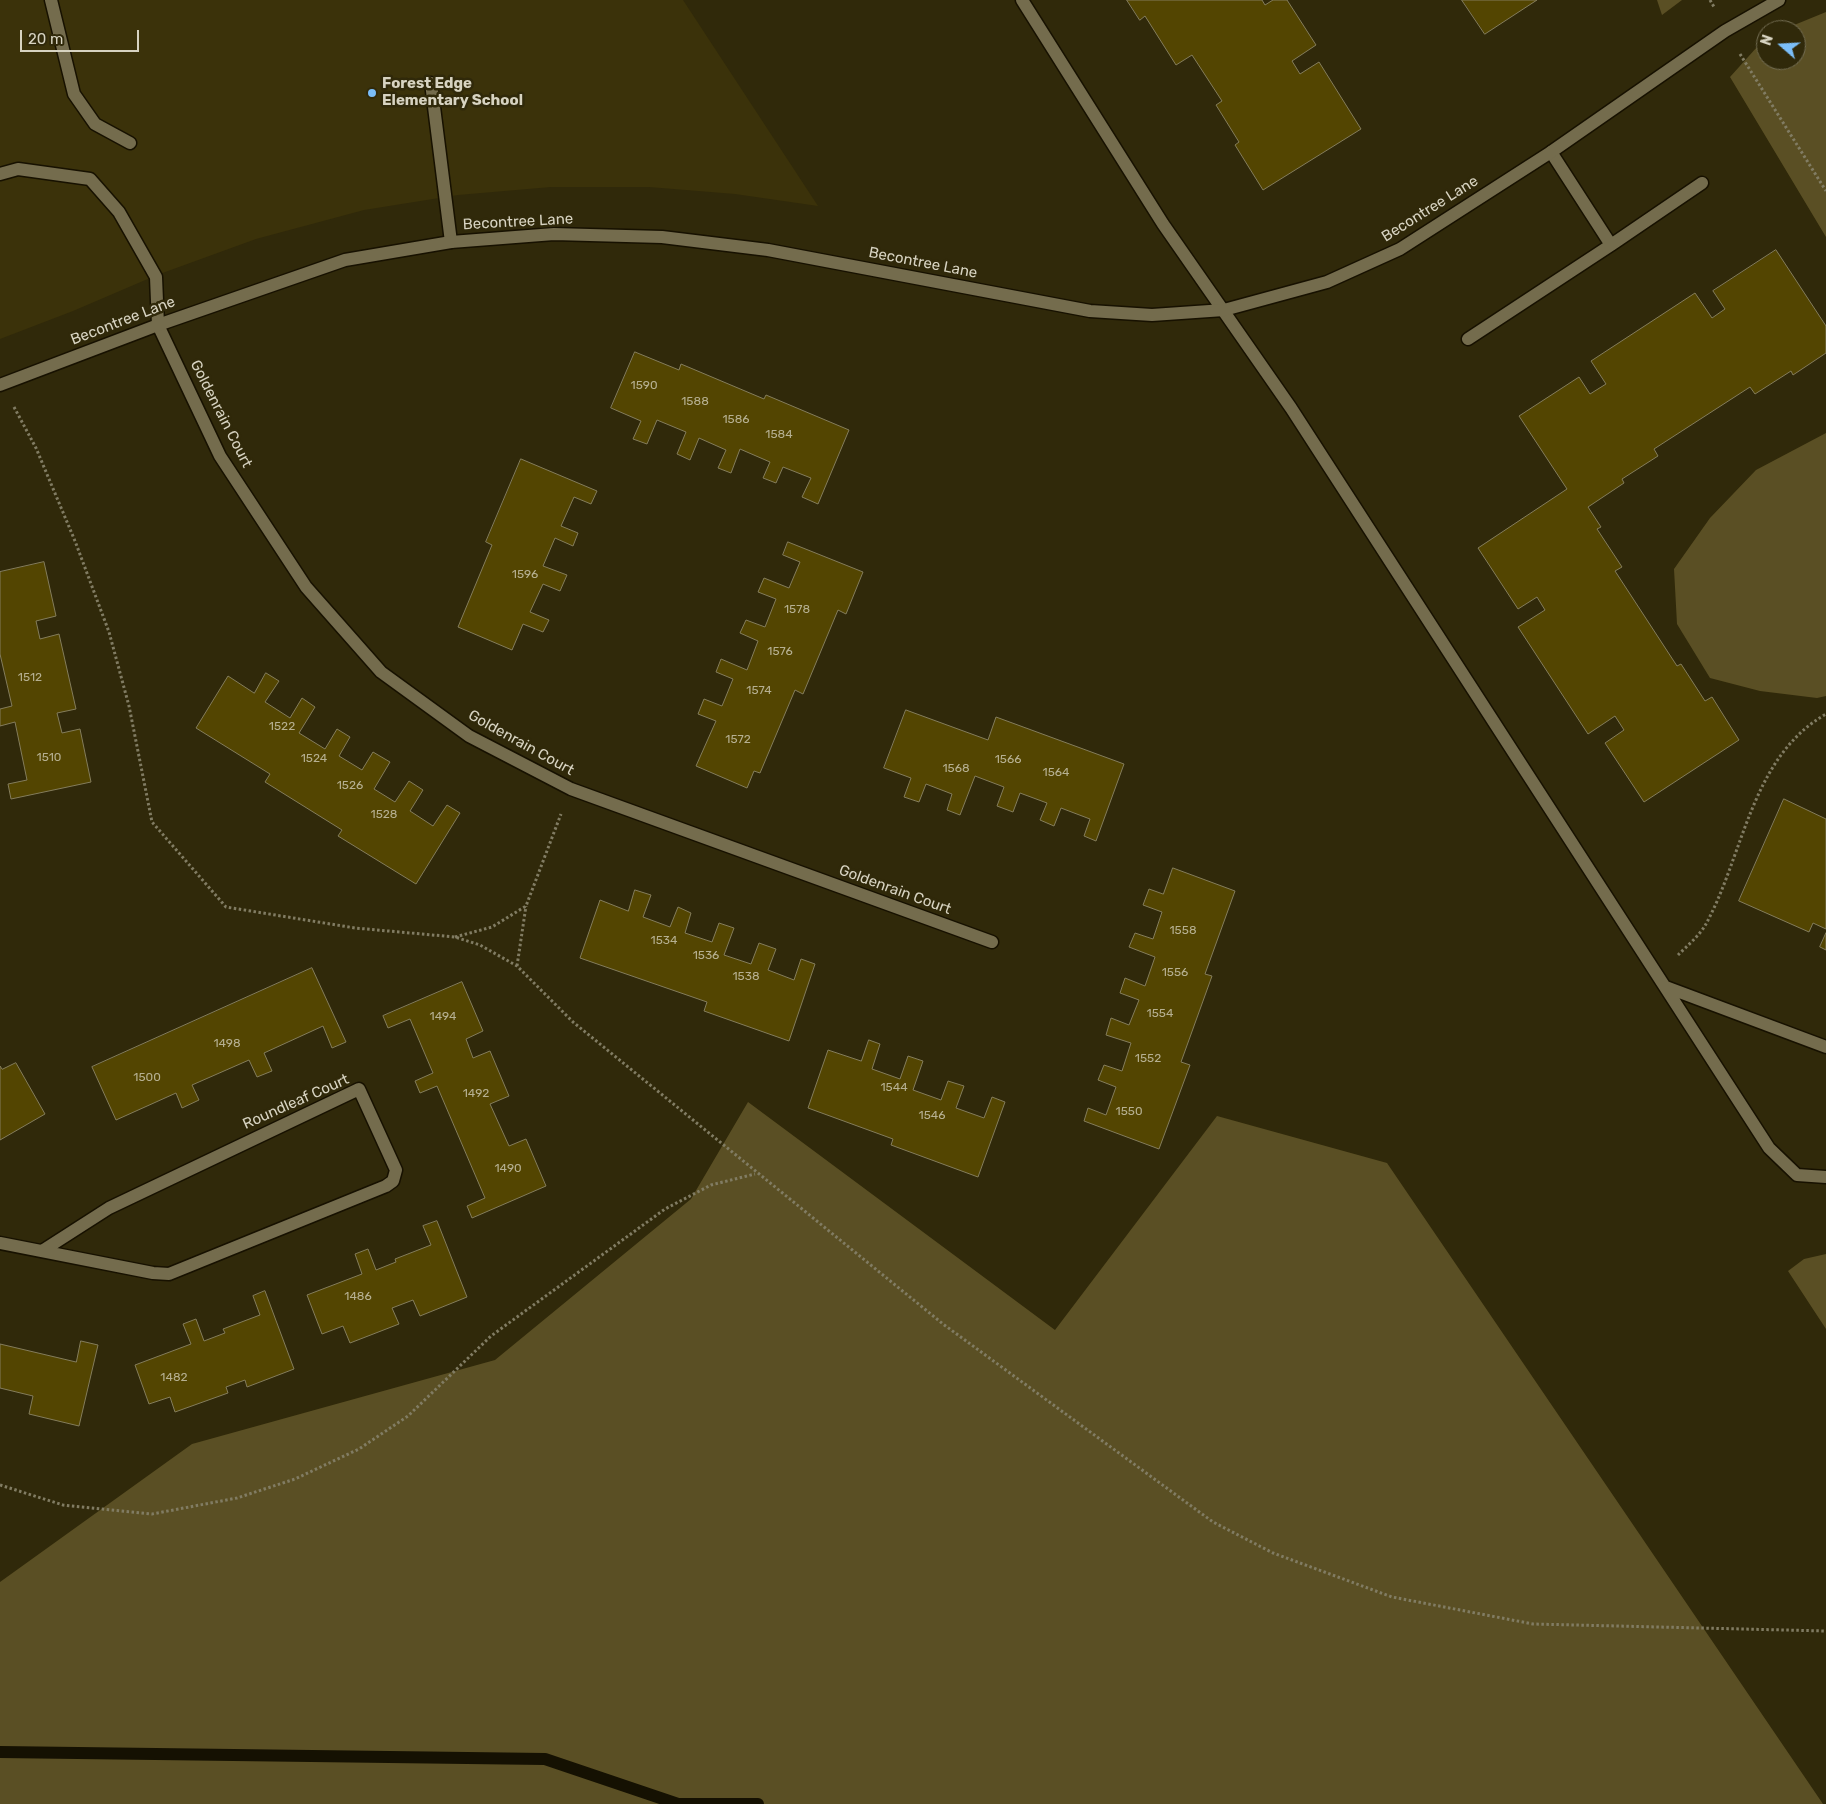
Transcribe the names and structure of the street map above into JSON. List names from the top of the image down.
{
  "streets": {
    "street": ["Becontree Lane", "Goldenrain Court", "Roundleaf Court"]
  },
  "crossings": [
    ["Becontree Lane", "Goldenrain Court"]
  ],
  "places": ["Forest Edge Elementary School"],
  "house_numbers": [
    "1590",
    "1588",
    "1586",
    "1584",
    "1596",
    "1578",
    "1576",
    "1512",
    "1574",
    "1522",
    "1572",
    "1510",
    "1524",
    "1566",
    "1568",
    "1564",
    "1526",
    "1528",
    "1558",
    "1534",
    "1536",
    "1556",
    "1538",
    "1554",
    "1494",
    "1498",
    "1552",
    "1500",
    "1544",
    "1492",
    "1550",
    "1546",
    "1490",
    "1486",
    "1482"
  ],
  "scale_bar": "20 m",
  "north": "left"
}
